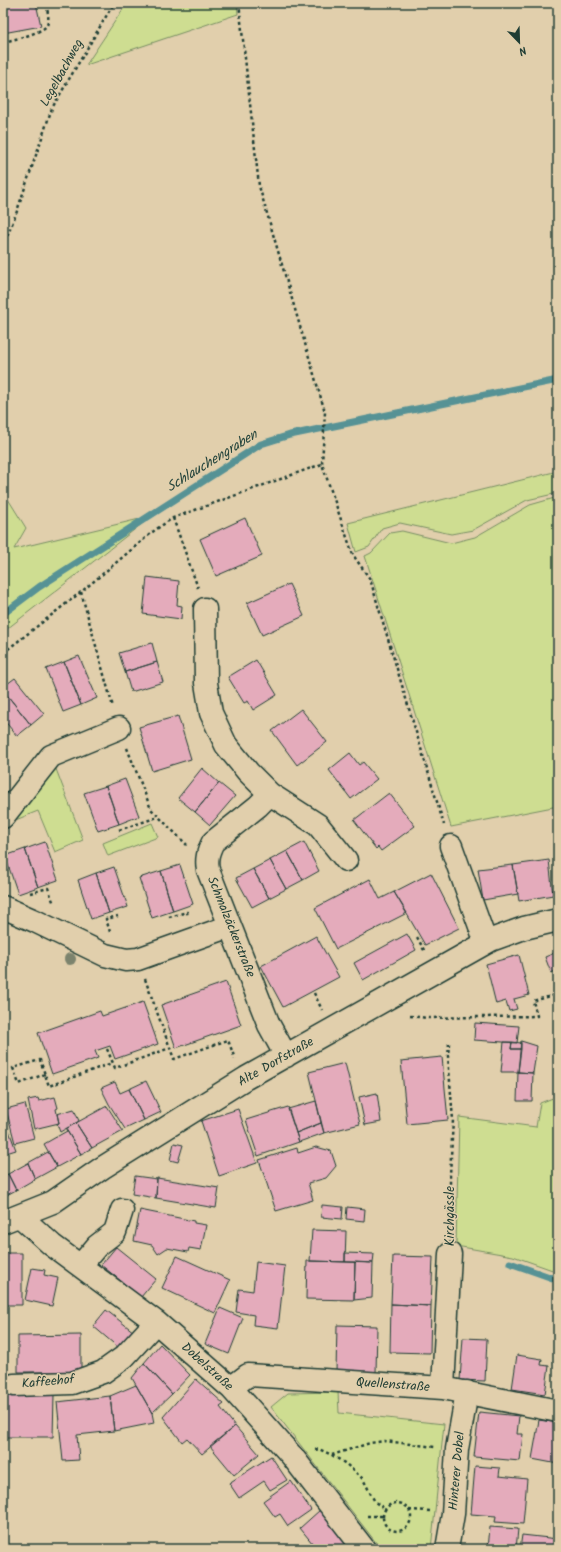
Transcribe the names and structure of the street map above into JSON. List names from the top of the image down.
{
  "streets": {
    "street": [
      "Schmalzäckerstraße",
      "Alte Dorfstraße",
      "Kirchgässle",
      "Dobelstraße",
      "Kaffeehof",
      "Quellenstraße",
      "Hinterer Dobel"
    ],
    "path": ["Legelbachweg"]
  },
  "crossings": [
    ["Schmalzäckerstraße", "Alte Dorfstraße"],
    ["Alte Dorfstraße", "Dobelstraße"],
    ["Kirchgässle", "Quellenstraße"],
    ["Dobelstraße", "Kaffeehof"],
    ["Dobelstraße", "Quellenstraße"],
    ["Quellenstraße", "Hinterer Dobel"]
  ],
  "water": ["Schlauchengraben"],
  "north": "bottom right"
}
